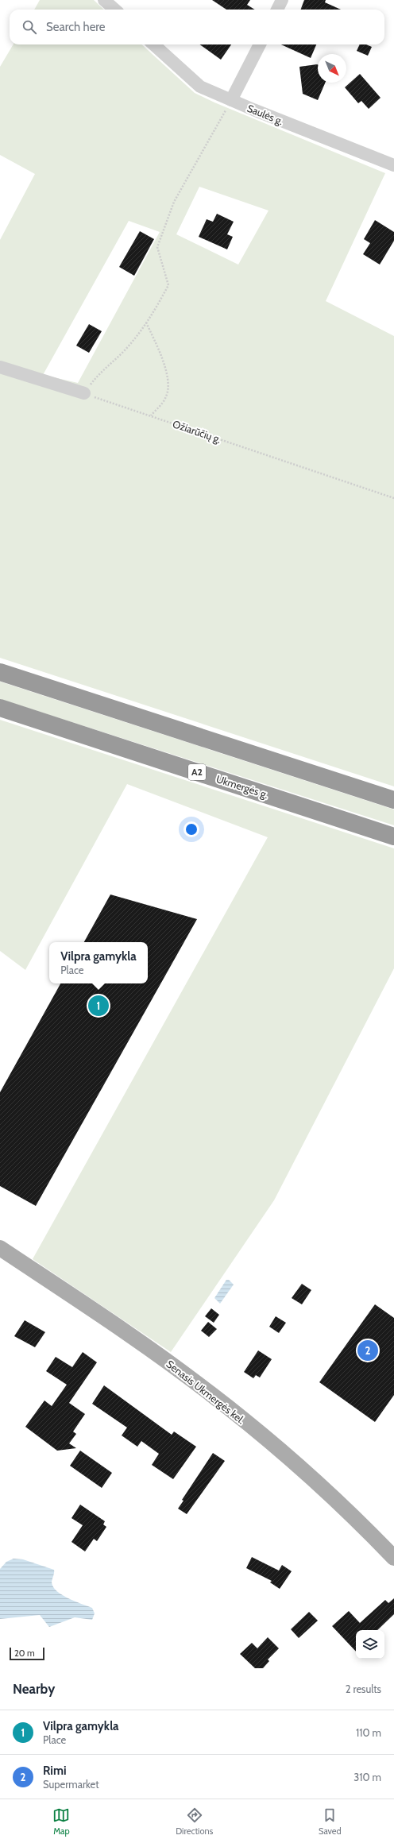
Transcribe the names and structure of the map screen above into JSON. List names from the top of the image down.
{
  "streets": {
    "highway": ["A2", "Ukmergės g."],
    "main road": ["Senasis Ukmergės kel."],
    "street": ["Saulės g."],
    "path": ["Ožiarūčių g."]
  },
  "scale_bar": "20 m",
  "north": "bottom right",
  "page": {
    "search": "Search here",
    "popup": ["Vilpra gamykla", "Place"],
    "pins": ["1", "2"],
    "scale": "20 m",
    "heading": ["Nearby", "2 results"],
    "list": [
      {
        "mark": "1",
        "name": "Vilpra gamykla",
        "note": "Place",
        "value": "110 m"
      },
      {
        "mark": "2",
        "name": "Rimi",
        "note": "Supermarket",
        "value": "310 m"
      }
    ],
    "nav": ["Map", "Directions", "Saved"]
  }
}
